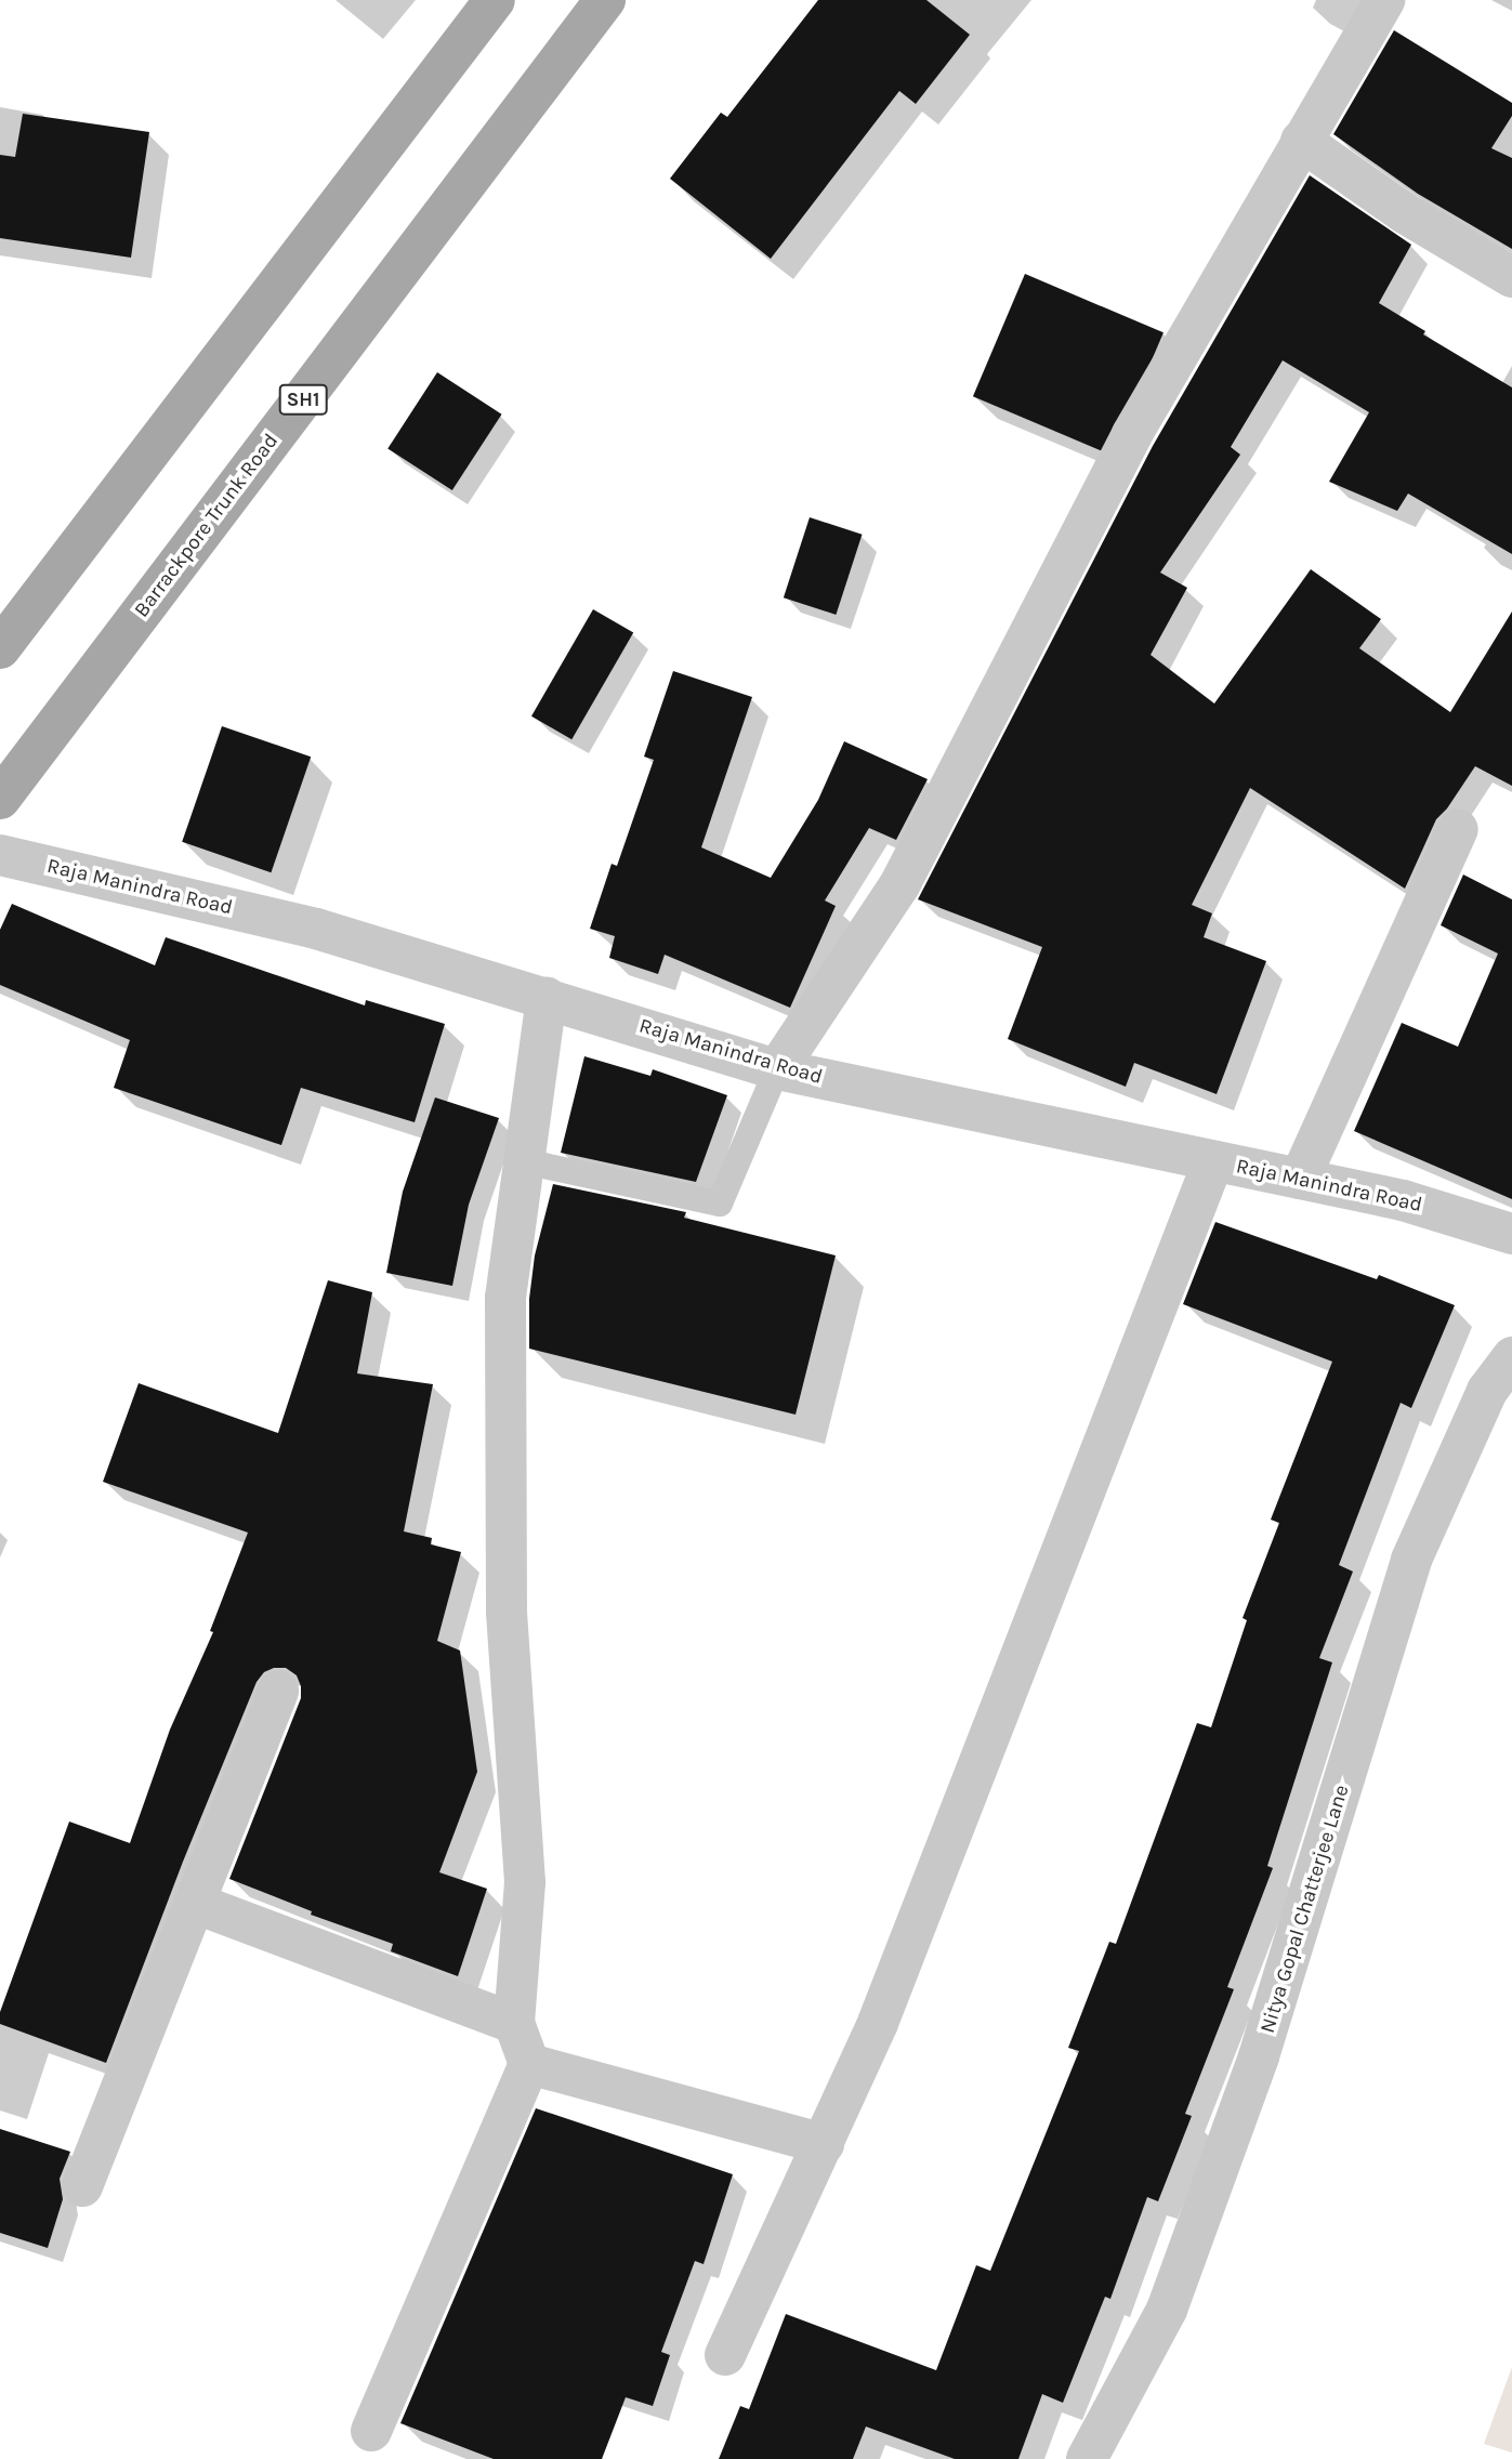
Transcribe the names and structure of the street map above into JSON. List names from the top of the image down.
{
  "streets": {
    "main road": ["SH1", "Barrackpore Trunk Road"],
    "street": ["Raja Manindra Road", "Nitya Gopal Chatterjee Lane"]
  }
}
